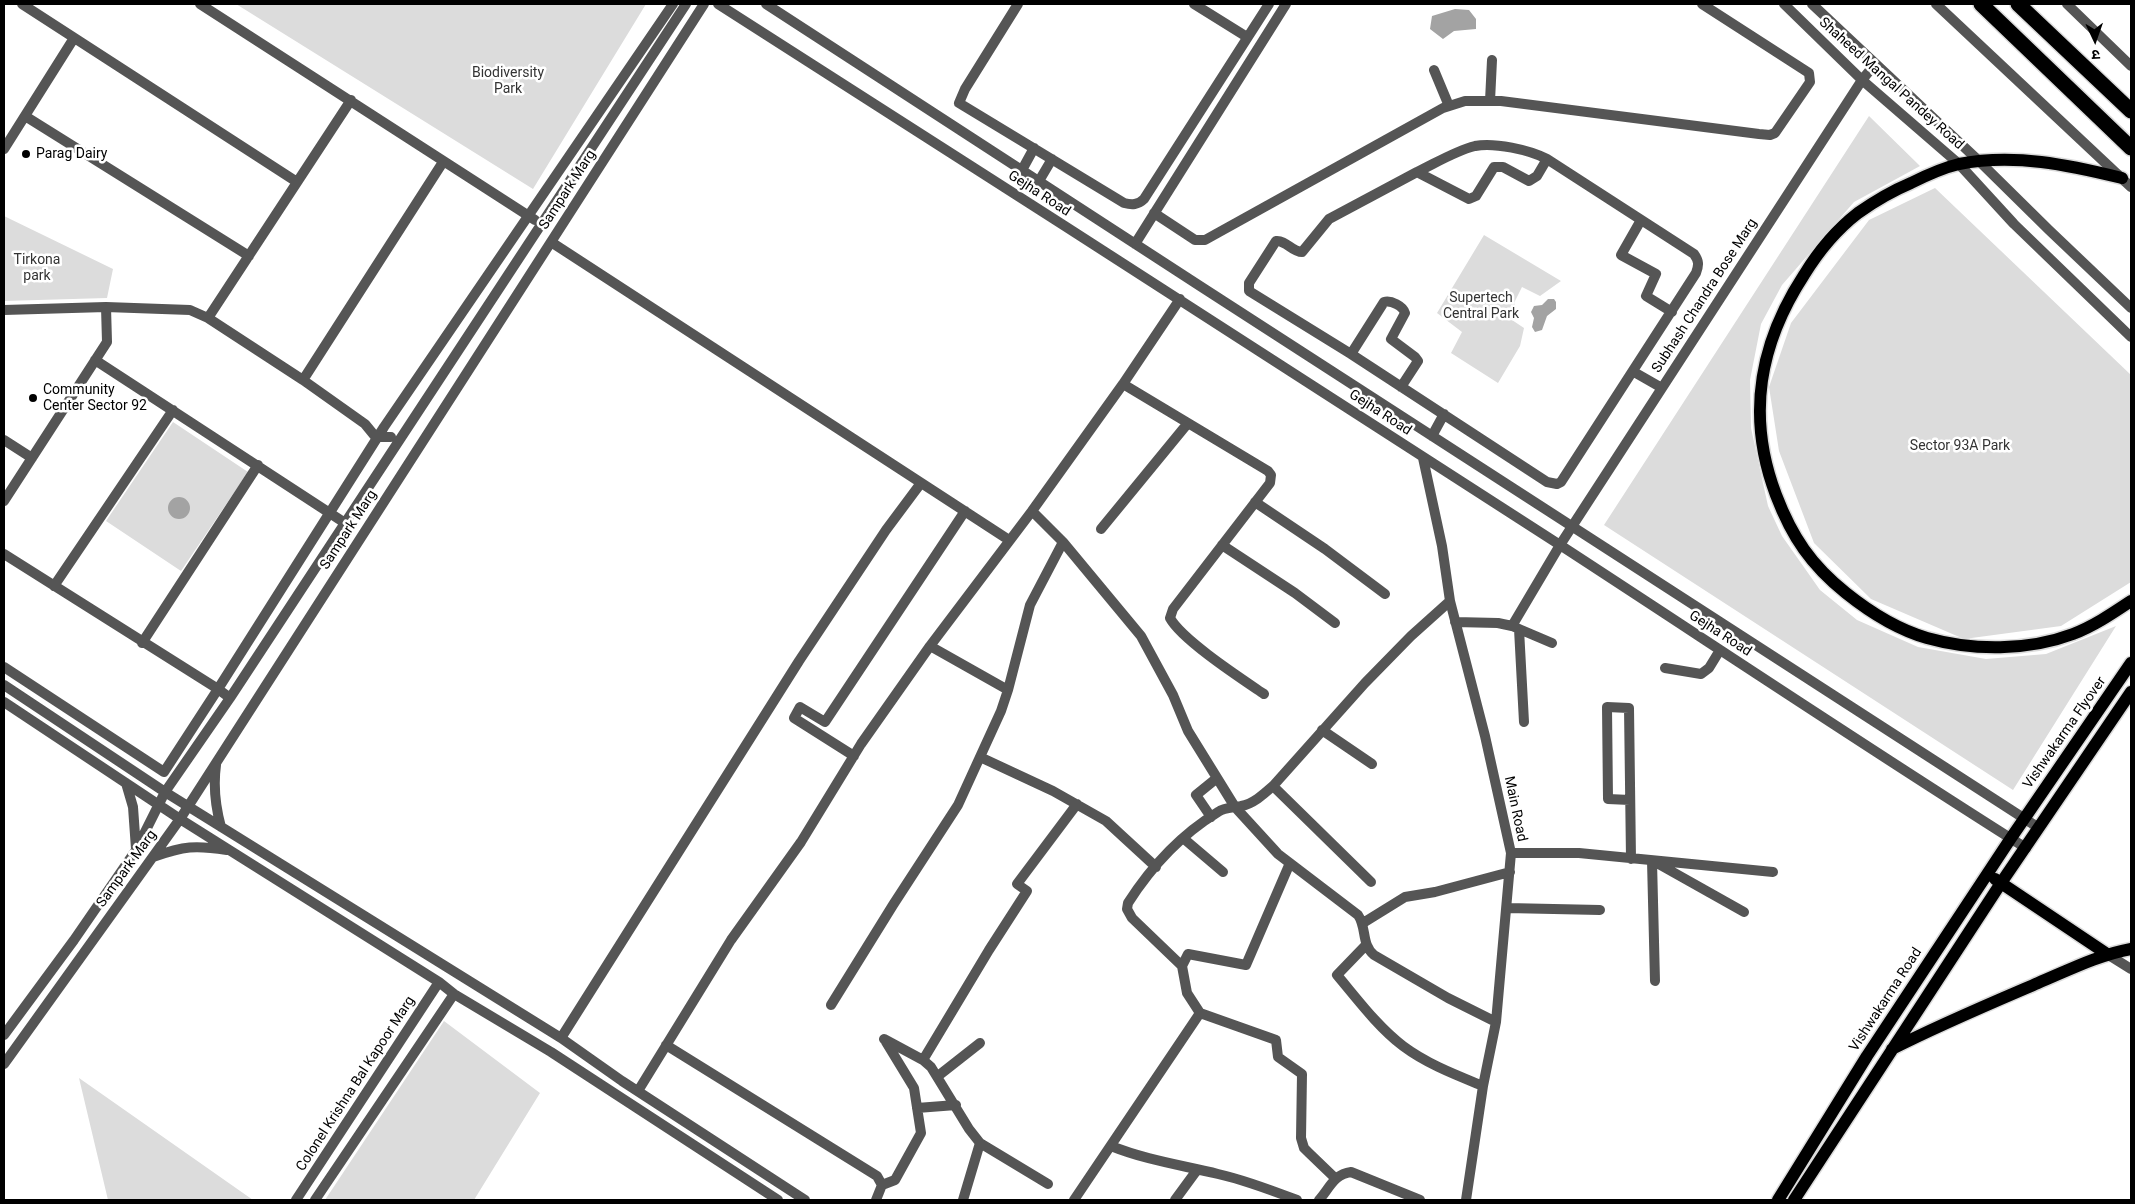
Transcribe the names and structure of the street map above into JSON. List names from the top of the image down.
{
  "streets": {
    "main road": ["Vishwakarma Flyover", "Vishwakarma Road"],
    "street": [
      "Shaheed Mangal Pandey Road",
      "Sampark Marg",
      "Gejha Road",
      "Subhash Chandra Bose Marg",
      "Main Road",
      "Colonel Krishna Bal Kapoor Marg"
    ]
  },
  "crossings": [
    ["Shaheed Mangal Pandey Road", "Subhash Chandra Bose Marg"],
    ["Gejha Road", "Subhash Chandra Bose Marg"],
    ["Gejha Road", "Vishwakarma Flyover"],
    ["Gejha Road", "Main Road"],
    ["Gejha Road", "Vishwakarma Road"],
    ["Vishwakarma Flyover", "Vishwakarma Road"]
  ],
  "parks": [
    "Biodiversity Park",
    "Tirkona park",
    "Supertech Central Park",
    "Sector 93A Park"
  ],
  "places": ["Parag Dairy", "Community Center Sector 92"],
  "north": "bottom"
}
